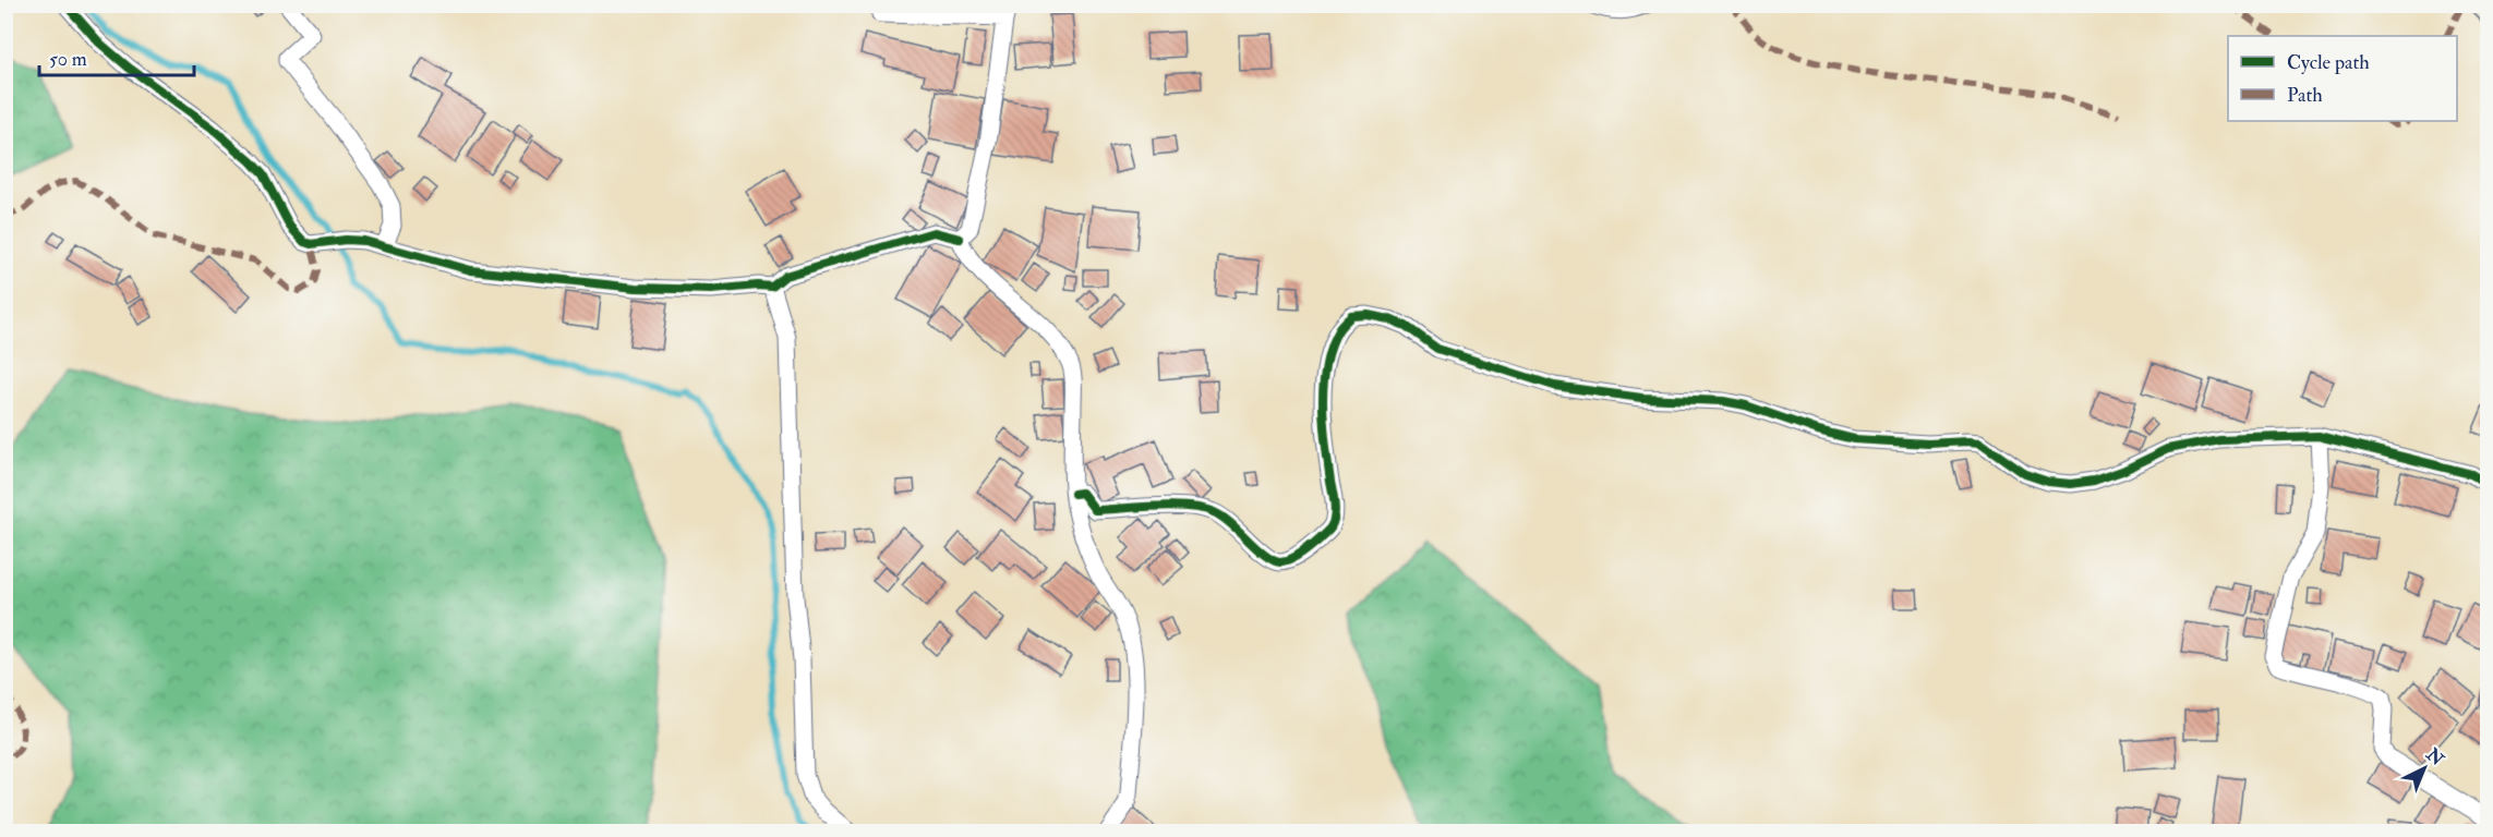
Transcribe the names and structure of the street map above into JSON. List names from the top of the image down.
{
  "legend": ["Cycle path", "Path"],
  "scale_bar": "50 m",
  "north": "top right"
}
